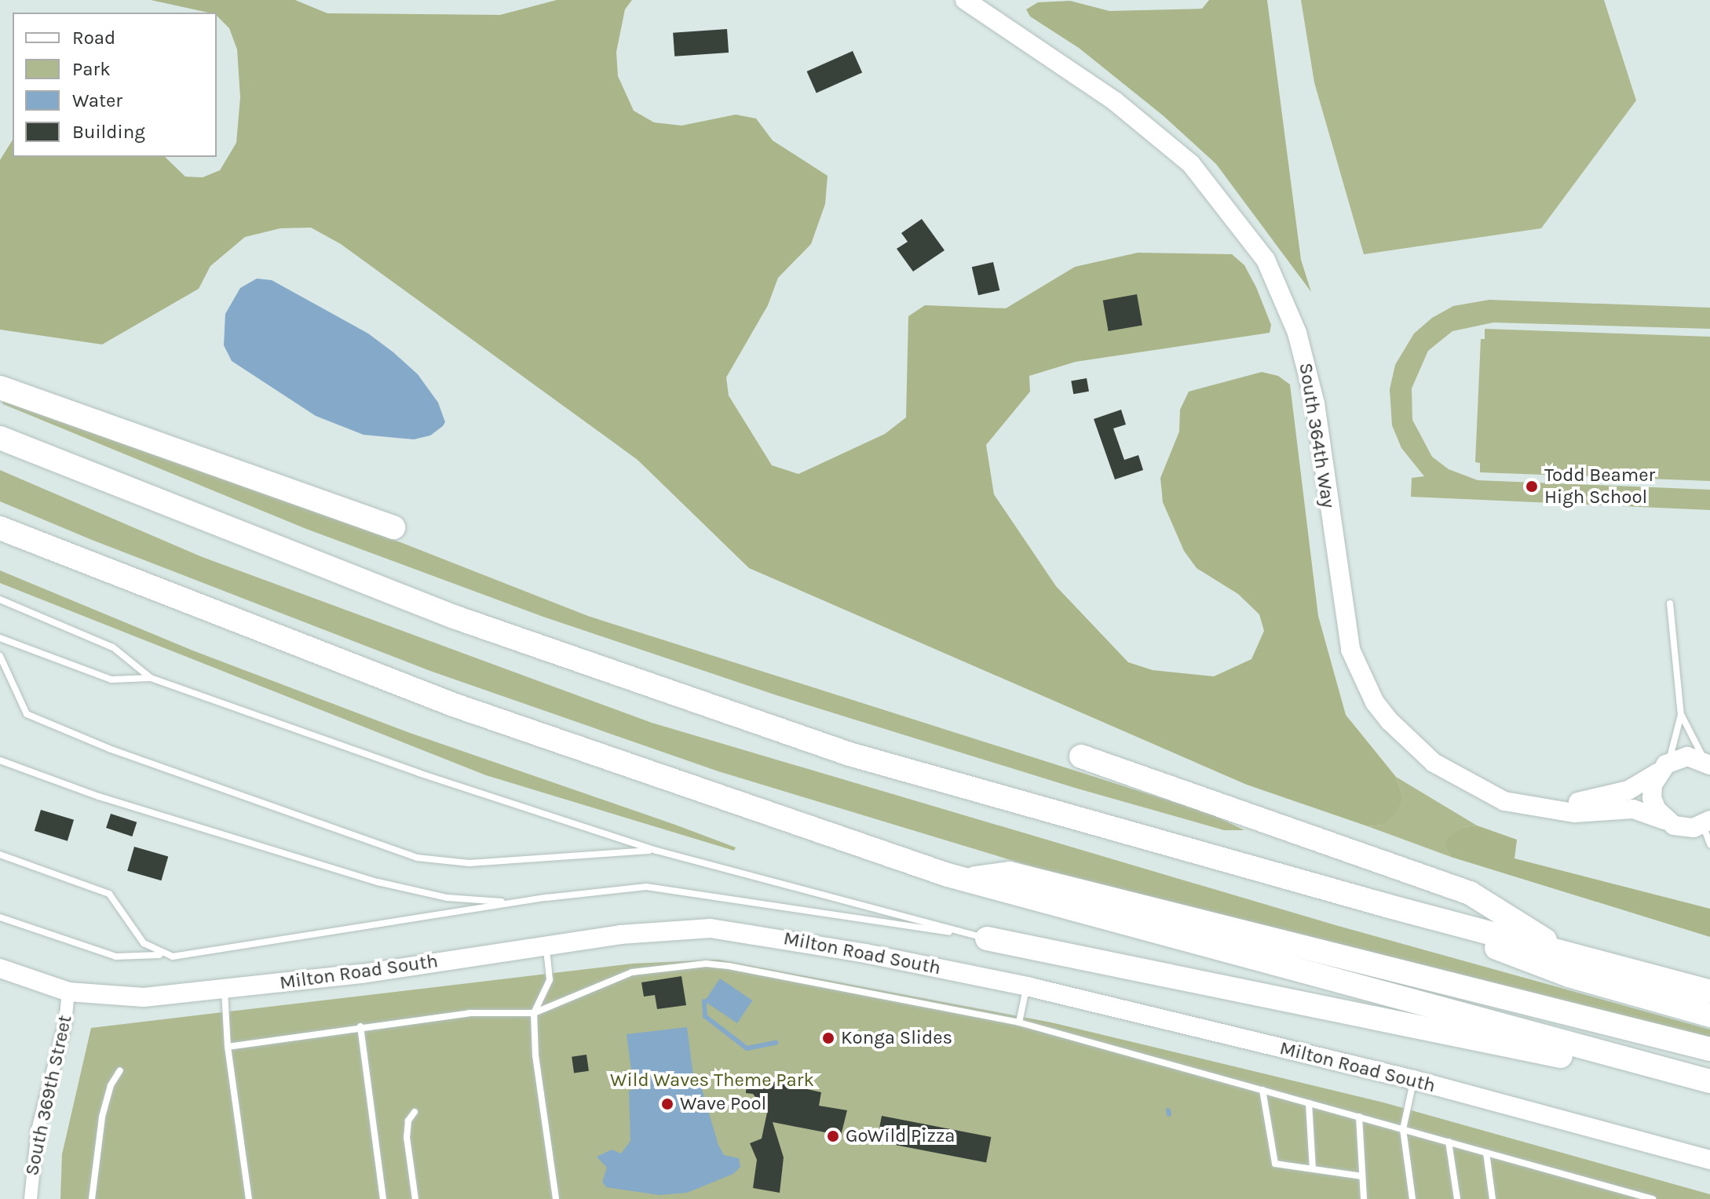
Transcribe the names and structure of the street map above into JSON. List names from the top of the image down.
{
  "streets": {
    "street": ["South 364th Way", "Milton Road South", "South 369th Street"]
  },
  "crossings": [
    ["Milton Road South", "South 369th Street"]
  ],
  "parks": ["Wild Waves Theme Park"],
  "places": [
    "Todd Beamer High School",
    "Konga Slides",
    "Wave Pool",
    "GoWild Pizza"
  ],
  "legend": [
    "Road",
    "Park",
    "Water",
    "Building"
  ]
}
